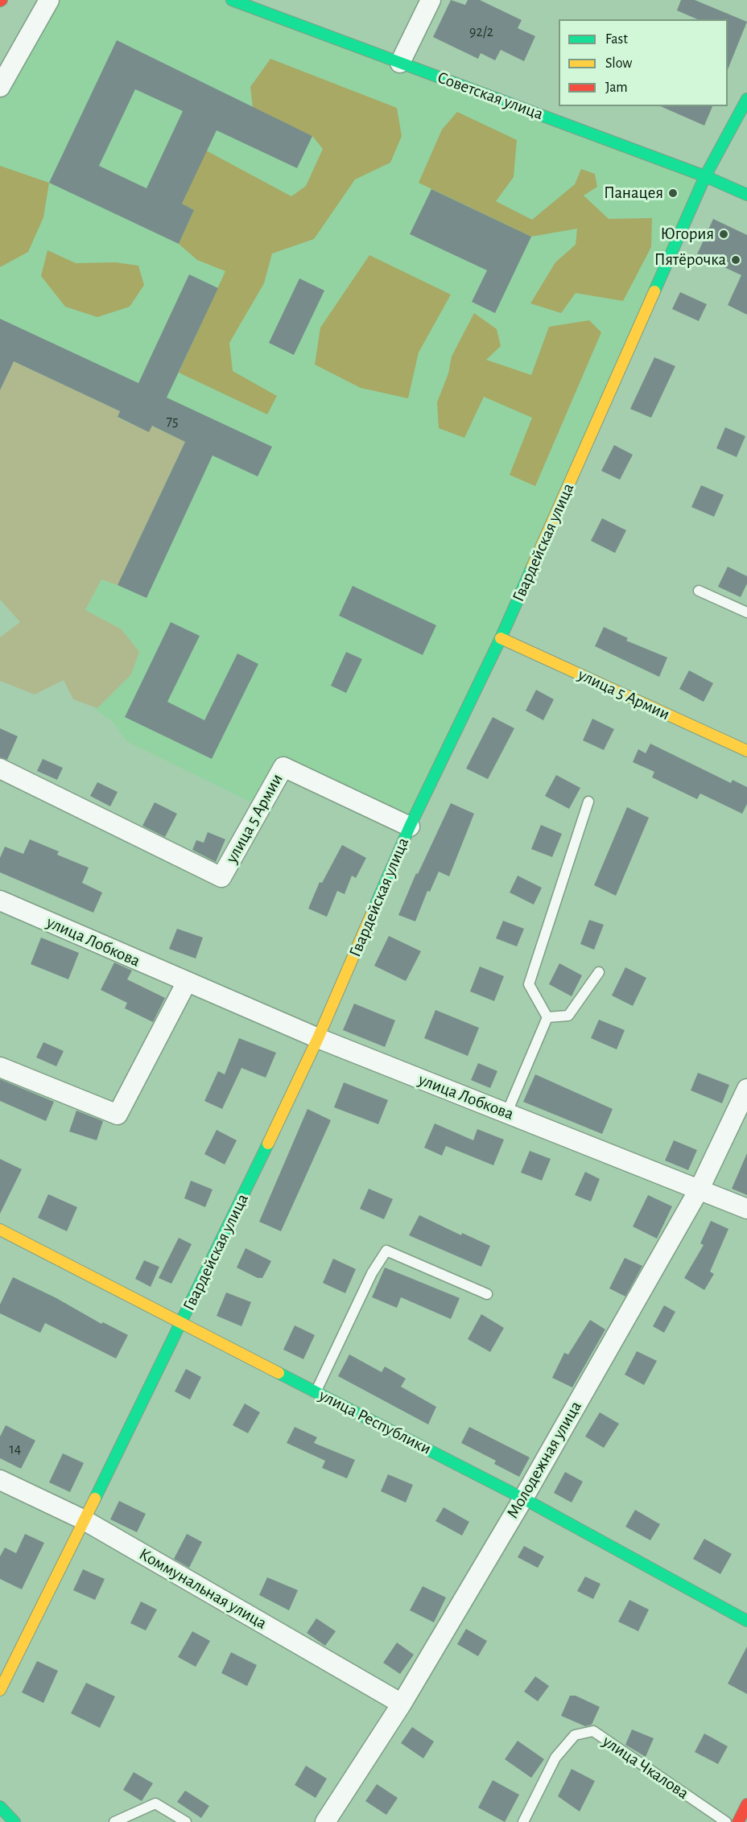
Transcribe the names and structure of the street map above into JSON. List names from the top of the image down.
{
  "streets": {
    "main road": [
      "Советская улица",
      "Гвардейская улица",
      "улица 5 Армии",
      "улица Республики"
    ],
    "street": ["улица Лобкова", "Молодежная улица", "Коммунальная улица"],
    "lane": ["улица Чкалова"]
  },
  "crossings": [
    ["Советская улица", "Гвардейская улица"],
    ["Гвардейская улица", "улица 5 Армии"],
    ["Гвардейская улица", "улица Лобкова"],
    ["Гвардейская улица", "улица Республики"],
    ["Гвардейская улица", "Коммунальная улица"],
    ["улица Лобкова", "Молодежная улица"],
    ["улица Республики", "Молодежная улица"],
    ["Молодежная улица", "Коммунальная улица"]
  ],
  "places": ["Панацея", "Югория", "Пятёрочка"],
  "house_numbers": ["92/2", "75", "14"],
  "legend": ["Fast", "Slow", "Jam"]
}
